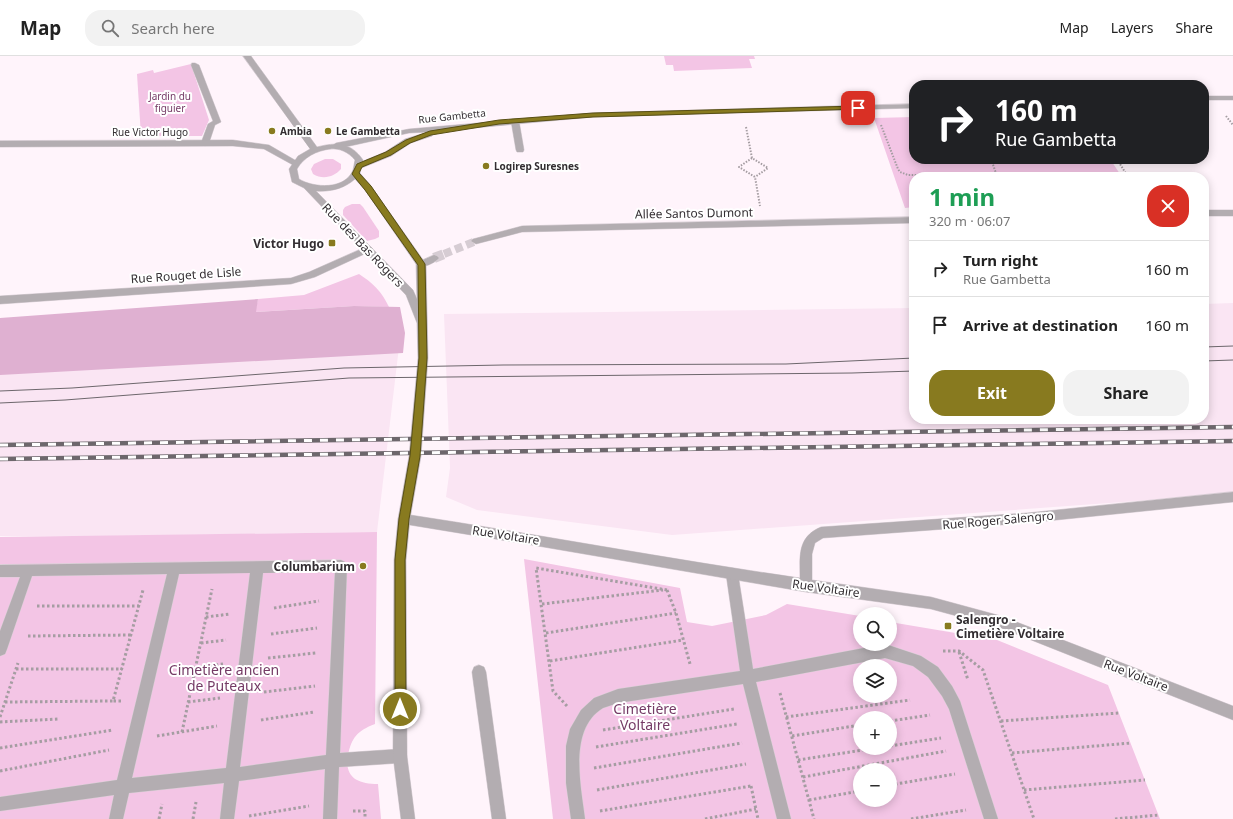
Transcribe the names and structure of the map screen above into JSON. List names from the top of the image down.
{
  "streets": {
    "street": [
      "Rue Gambetta",
      "Rue Victor Hugo",
      "Allée Santos Dumont",
      "Rue des Bas Rogers",
      "Rue Rouget de Lisle",
      "Rue Roger Salengro",
      "Rue Voltaire"
    ]
  },
  "crossings": [
    ["Rue Gambetta", "Rue Victor Hugo"],
    ["Rue Gambetta", "Rue des Bas Rogers"],
    ["Rue Victor Hugo", "Rue des Bas Rogers"],
    ["Rue des Bas Rogers", "Rue Rouget de Lisle"],
    ["Rue des Bas Rogers", "Rue Voltaire"],
    ["Rue Roger Salengro", "Rue Voltaire"]
  ],
  "parks": ["Jardin du figuier", "Cimetière ancien de Puteaux", "Cimetière Voltaire"],
  "places": {
    "other": [
      "Ambia",
      "Le Gambetta",
      "Logirep Suresnes",
      "Columbarium"
    ],
    "transit": ["Victor Hugo", "Salengro - Cimetière Voltaire"]
  },
  "page": {
    "header": "Map",
    "search": "Search here",
    "nav": ["Map", "Layers", "Share"],
    "turn": ["160 m", "Rue Gambetta"],
    "heading": ["1 min", "320 m · 06:07"],
    "list": [
      {
        "name": "Turn right",
        "note": "Rue Gambetta",
        "value": "160 m"
      },
      {
        "name": "Arrive at destination",
        "value": "160 m"
      }
    ],
    "buttons": ["Exit", "Share"],
    "map_buttons": ["+", "−"]
  }
}
